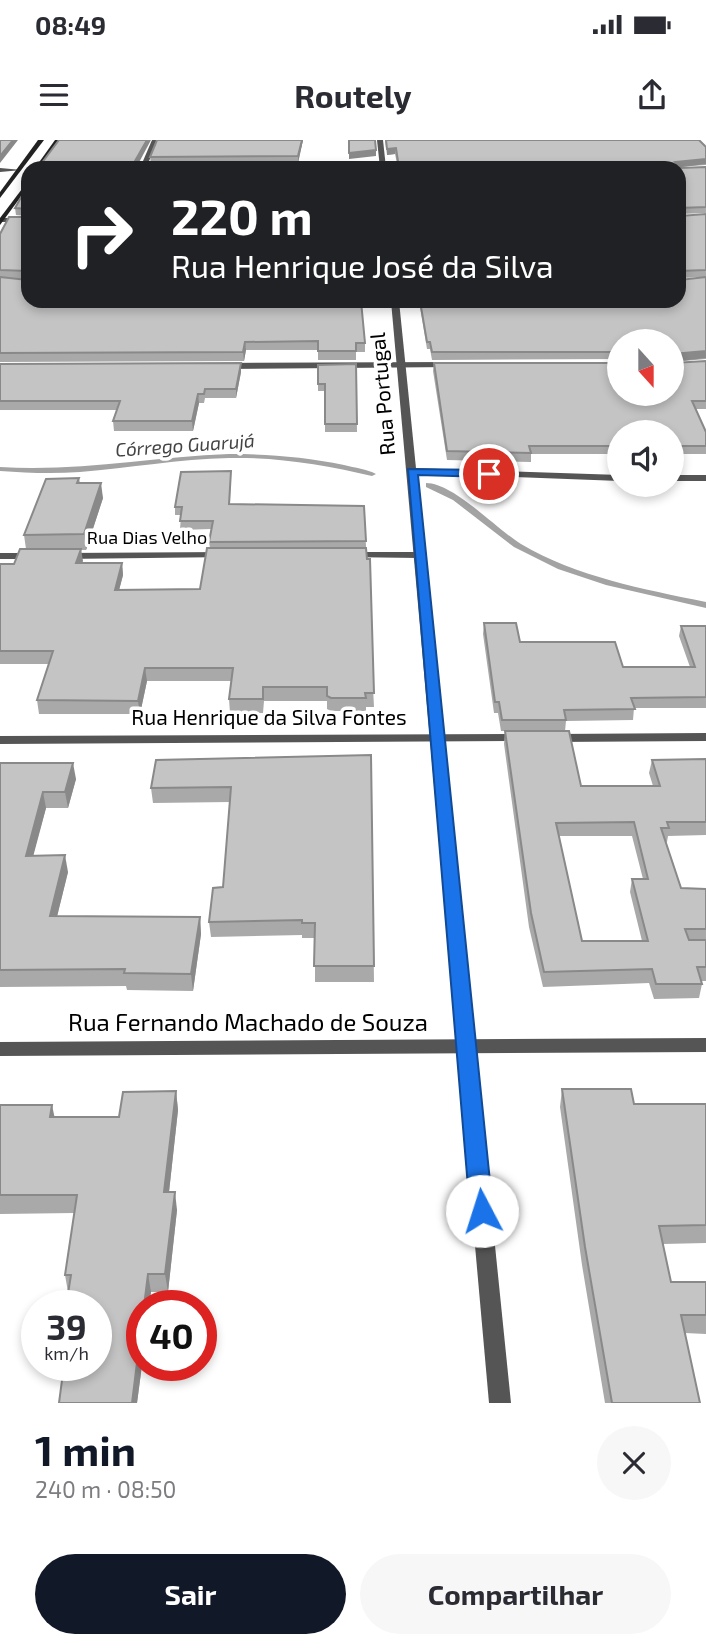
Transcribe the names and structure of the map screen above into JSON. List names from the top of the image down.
{
  "streets": {
    "street": [
      "Rua Portugal",
      "Rua Dias Velho",
      "Rua Henrique da Silva Fontes",
      "Rua Fernando Machado de Souza"
    ]
  },
  "crossings": [
    ["Rua Portugal", "Rua Henrique da Silva Fontes"],
    ["Rua Portugal", "Rua Fernando Machado de Souza"]
  ],
  "water": ["Córrego Guarujá"],
  "north": "bottom",
  "page": {
    "status": "08:49",
    "header": "Routely",
    "turn": ["220 m", "Rua Henrique José da Silva"],
    "speed": "39 km/h",
    "limit": "40",
    "heading": ["1 min", "240 m · 08:50"],
    "buttons": ["Sair", "Compartilhar"]
  }
}
